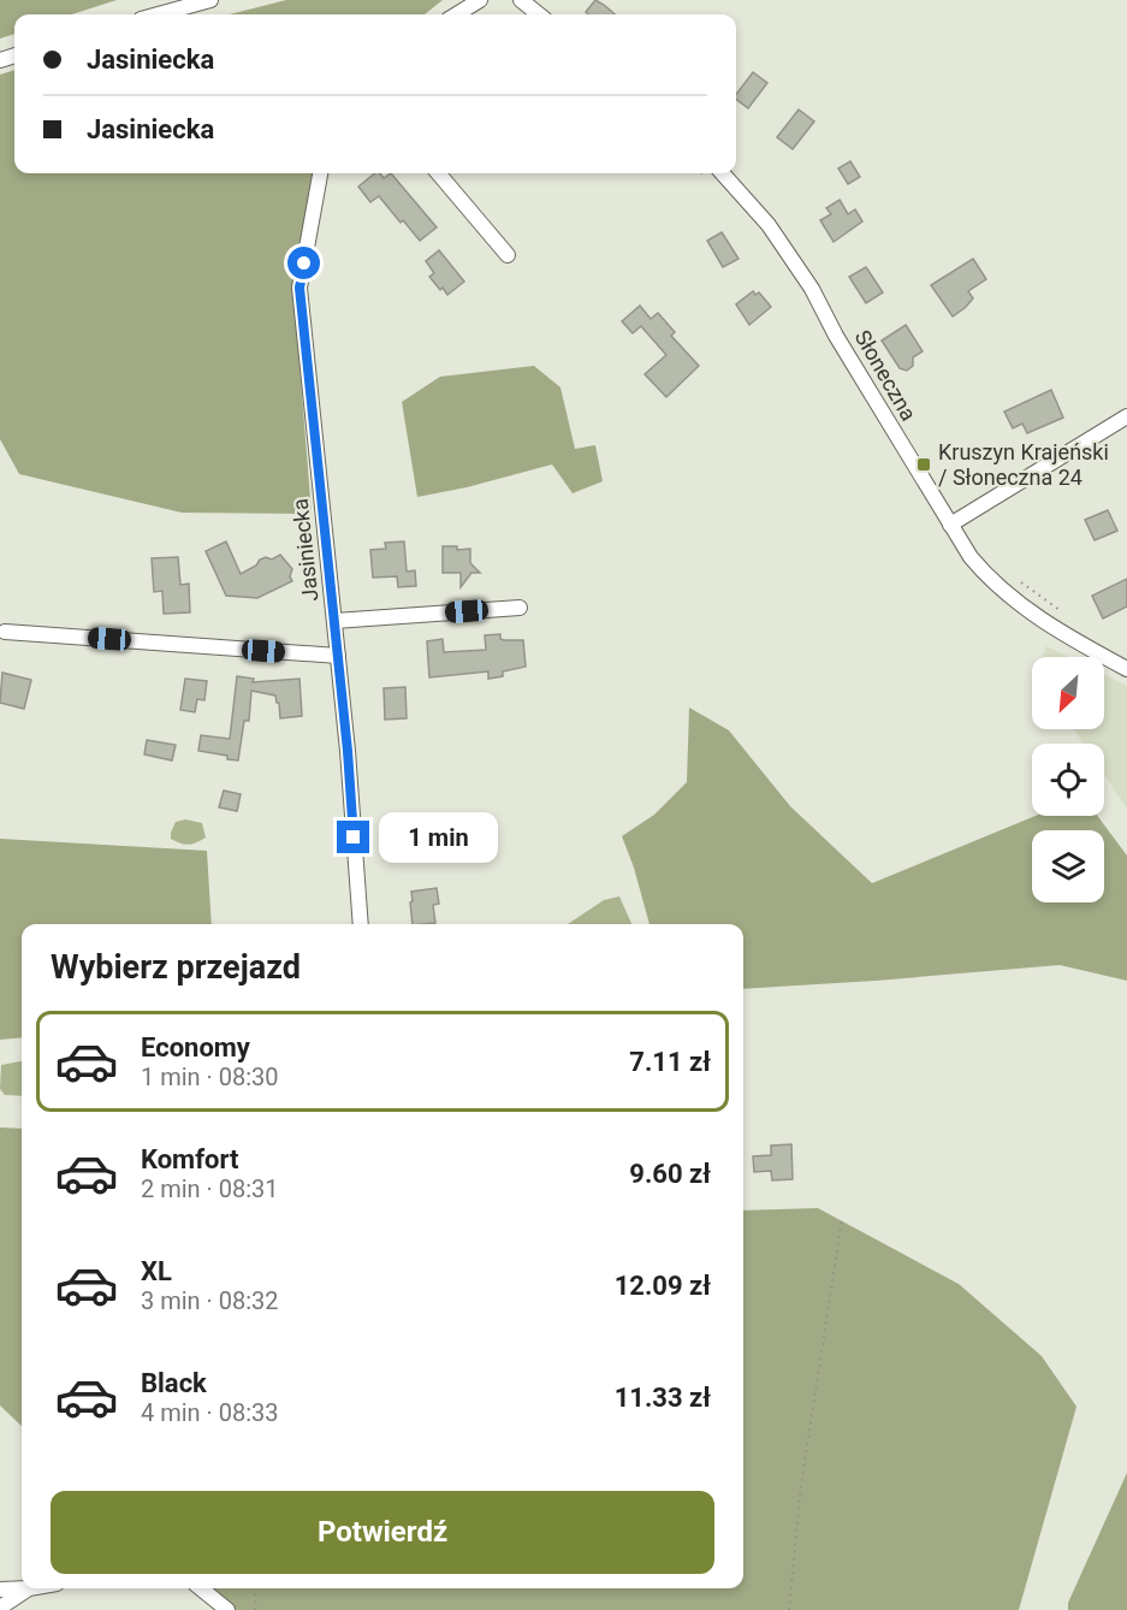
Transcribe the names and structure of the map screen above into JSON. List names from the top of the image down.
{
  "streets": {
    "street": ["Słoneczna", "Jasiniecka"]
  },
  "places": {
    "transit": ["Kruszyn Krajeński / Słoneczna 24"]
  },
  "north": "bottom left",
  "page": {
    "banner": ["Jasiniecka", "Jasiniecka"],
    "bubble": "1 min",
    "heading": "Wybierz przejazd",
    "list": [
      {
        "name": "Economy",
        "note": "1 min · 08:30",
        "value": "7.11 zł"
      },
      {
        "name": "Komfort",
        "note": "2 min · 08:31",
        "value": "9.60 zł"
      },
      {
        "name": "XL",
        "note": "3 min · 08:32",
        "value": "12.09 zł"
      },
      {
        "name": "Black",
        "note": "4 min · 08:33",
        "value": "11.33 zł"
      }
    ],
    "buttons": "Potwierdź"
  }
}
